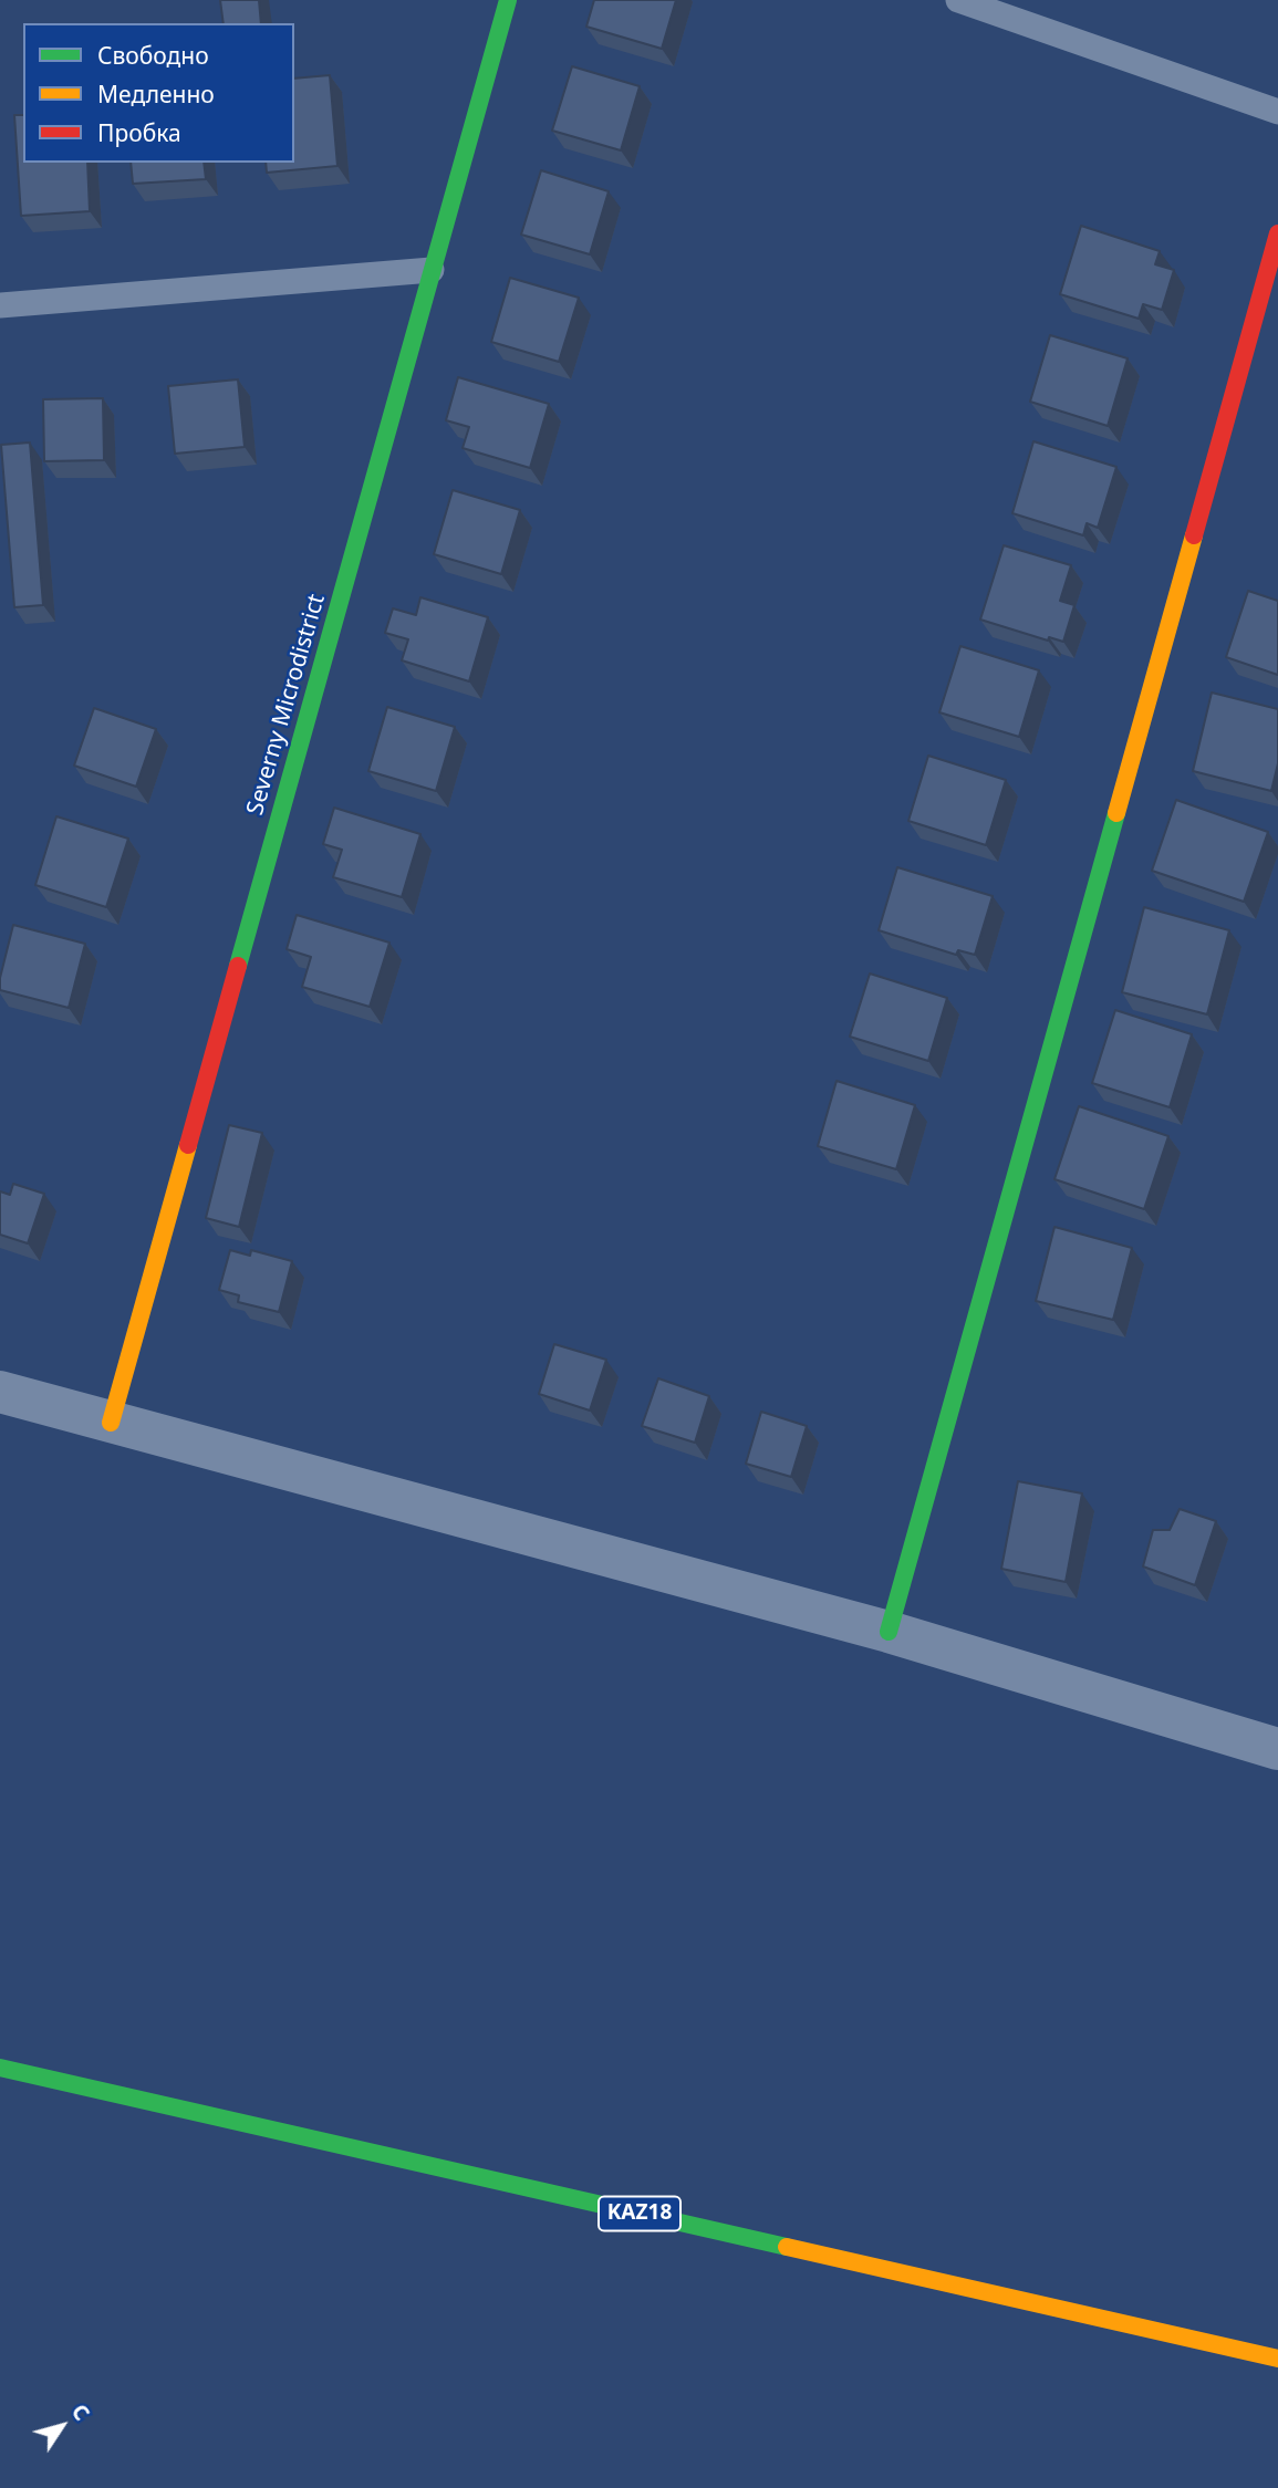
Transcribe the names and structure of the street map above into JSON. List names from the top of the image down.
{
  "streets": {
    "street": ["Severny Microdistrict", "KAZ18"]
  },
  "legend": ["Свободно", "Медленно", "Пробка"],
  "north": "top right"
}
